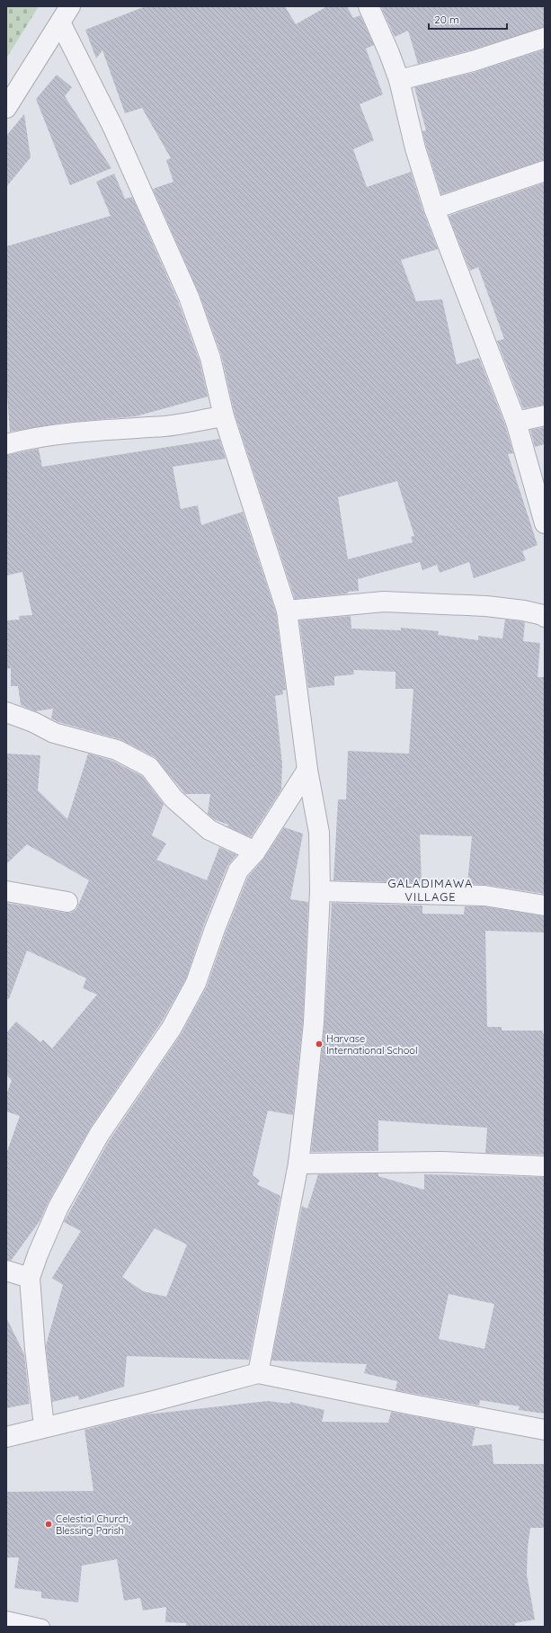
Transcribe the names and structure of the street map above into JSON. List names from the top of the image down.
{
  "districts": ["GALADIMAWA VILLAGE"],
  "places": ["Harvase International School", "Celestial Church, Blessing Parish"],
  "scale_bar": "20 m"
}
